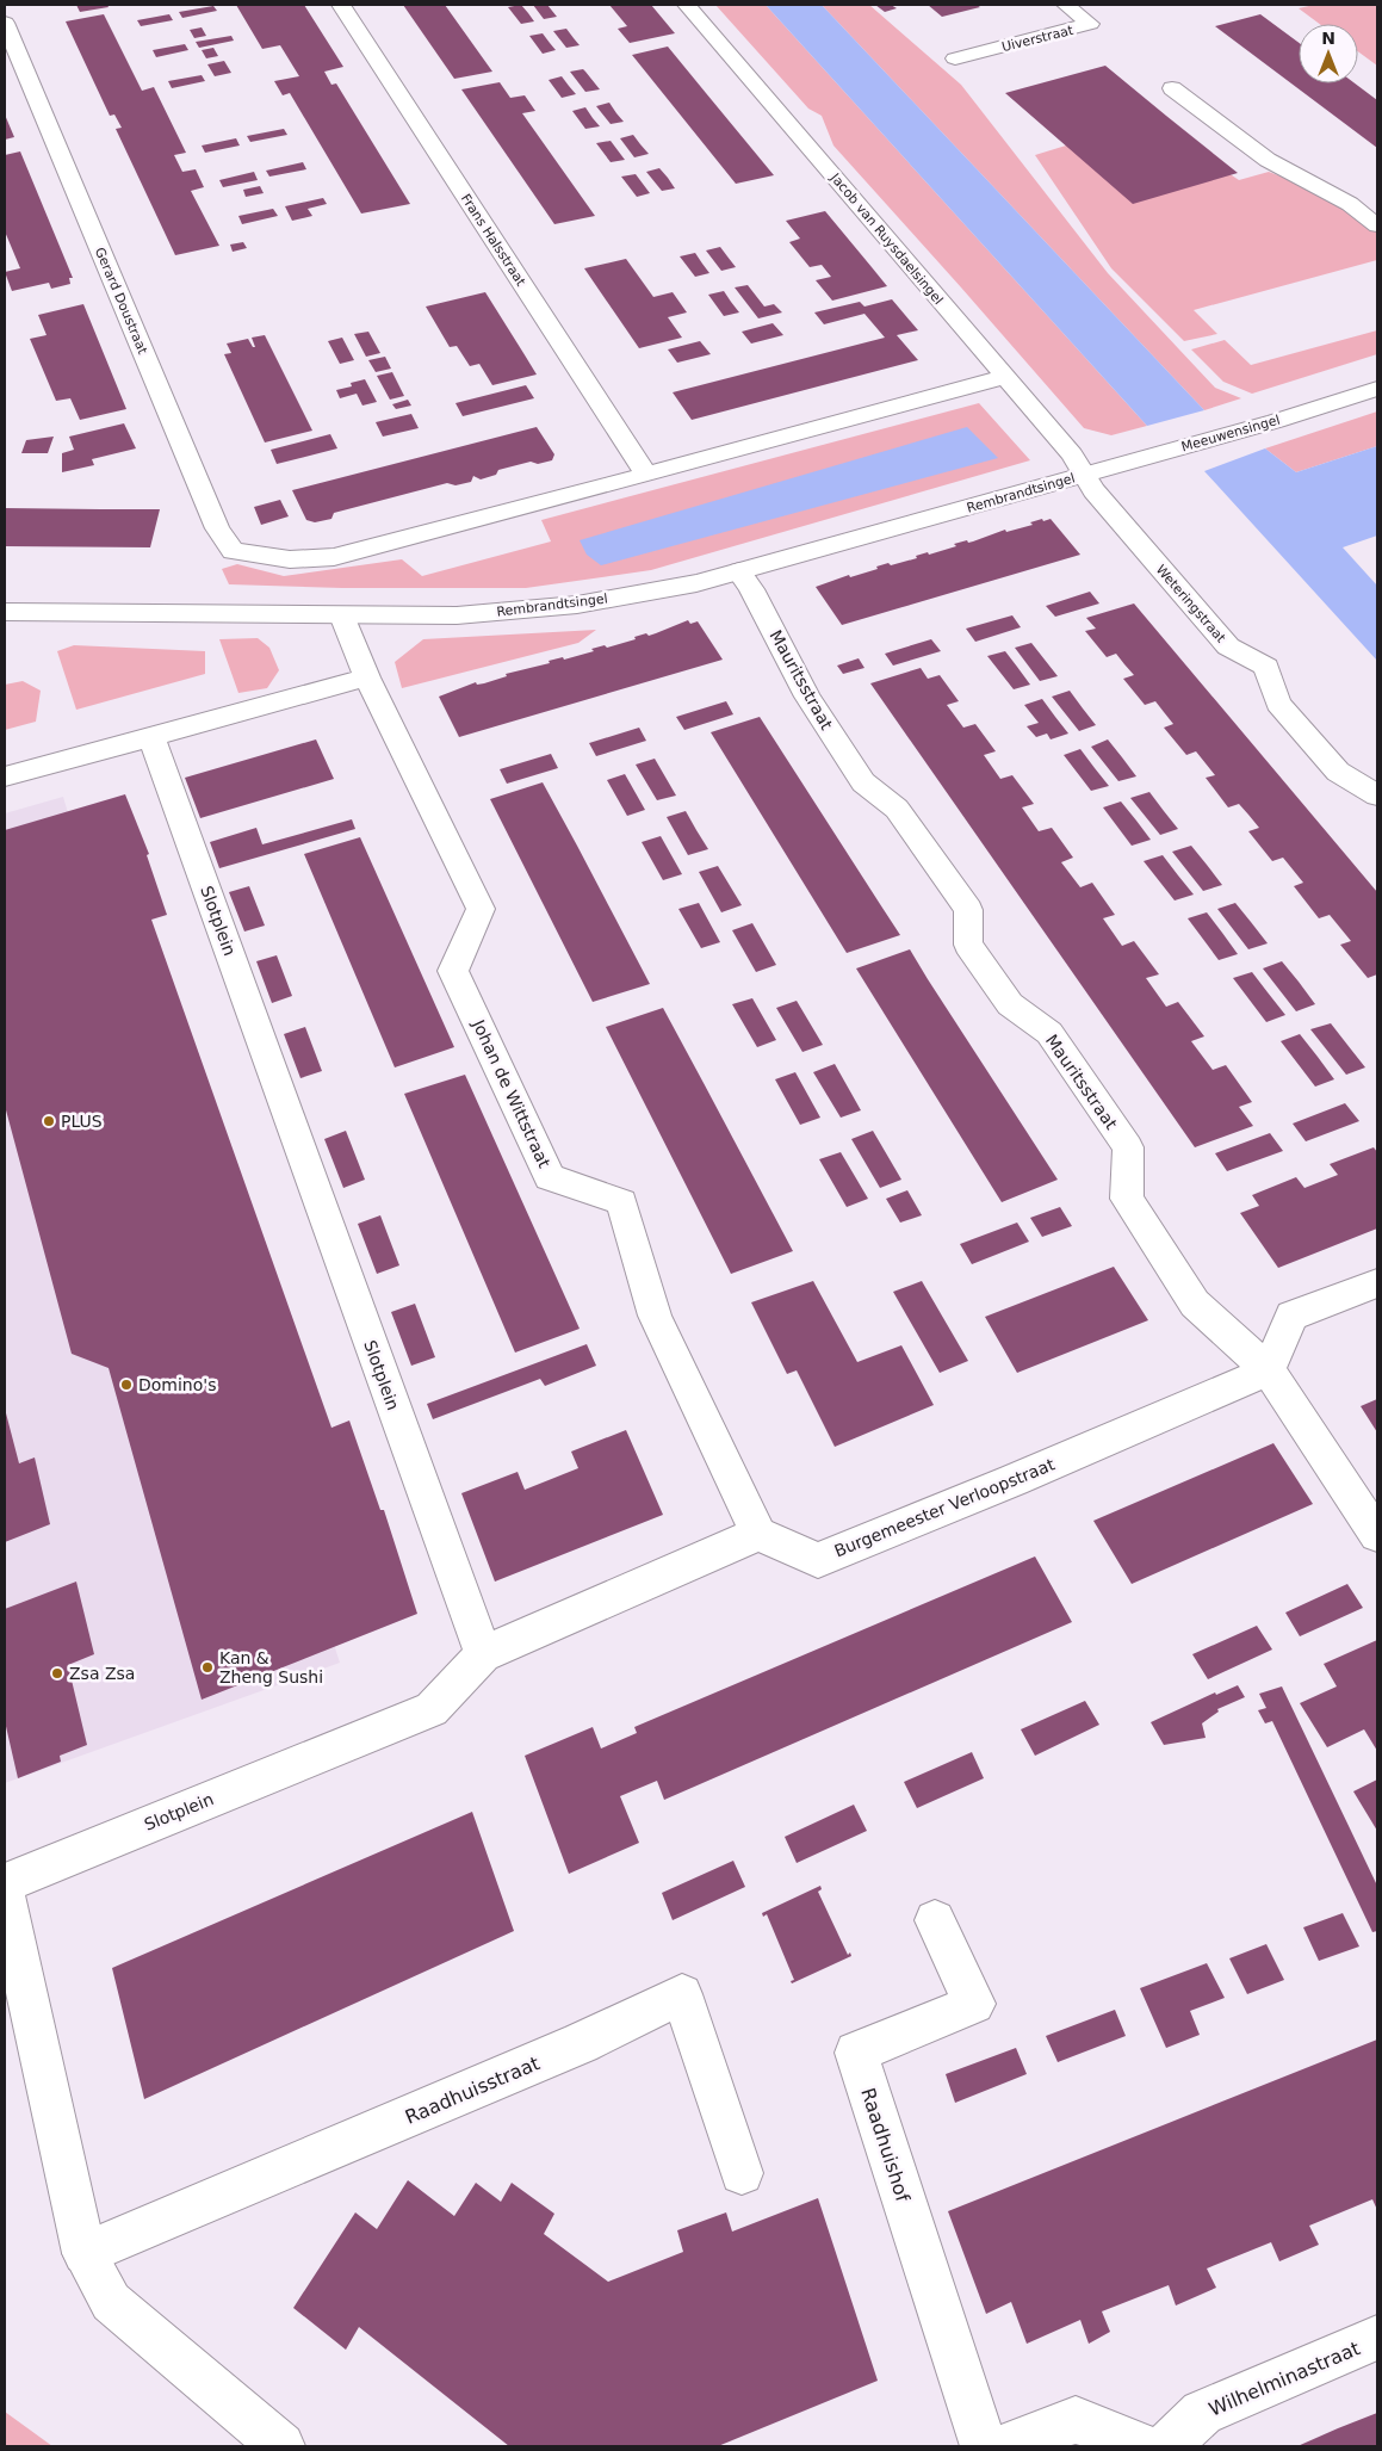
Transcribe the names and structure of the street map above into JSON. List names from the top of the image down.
{
  "streets": {
    "street": [
      "Uiverstraat",
      "Jacob van Ruysdaelsingel",
      "Frans Halsstraat",
      "Gerard Doustraat",
      "Meeuwensingel",
      "Rembrandtsingel",
      "Weteringstraat",
      "Mauritsstraat",
      "Slotplein",
      "Johan de Wittstraat",
      "Burgemeester Verloopstraat",
      "Raadhuisstraat",
      "Raadhuishof",
      "Wilhelminastraat"
    ]
  },
  "crossings": [
    ["Jacob van Ruysdaelsingel", "Meeuwensingel"],
    ["Jacob van Ruysdaelsingel", "Rembrandtsingel"],
    ["Jacob van Ruysdaelsingel", "Weteringstraat"],
    ["Frans Halsstraat", "Gerard Doustraat"],
    ["Meeuwensingel", "Rembrandtsingel"],
    ["Meeuwensingel", "Weteringstraat"],
    ["Rembrandtsingel", "Weteringstraat"],
    ["Rembrandtsingel", "Mauritsstraat"],
    ["Rembrandtsingel", "Johan de Wittstraat"],
    ["Mauritsstraat", "Burgemeester Verloopstraat"],
    ["Johan de Wittstraat", "Burgemeester Verloopstraat"]
  ],
  "places": [
    "PLUS",
    "Domino's",
    "Kan & Zheng Sushi",
    "Zsa Zsa"
  ],
  "north": "top"
}
